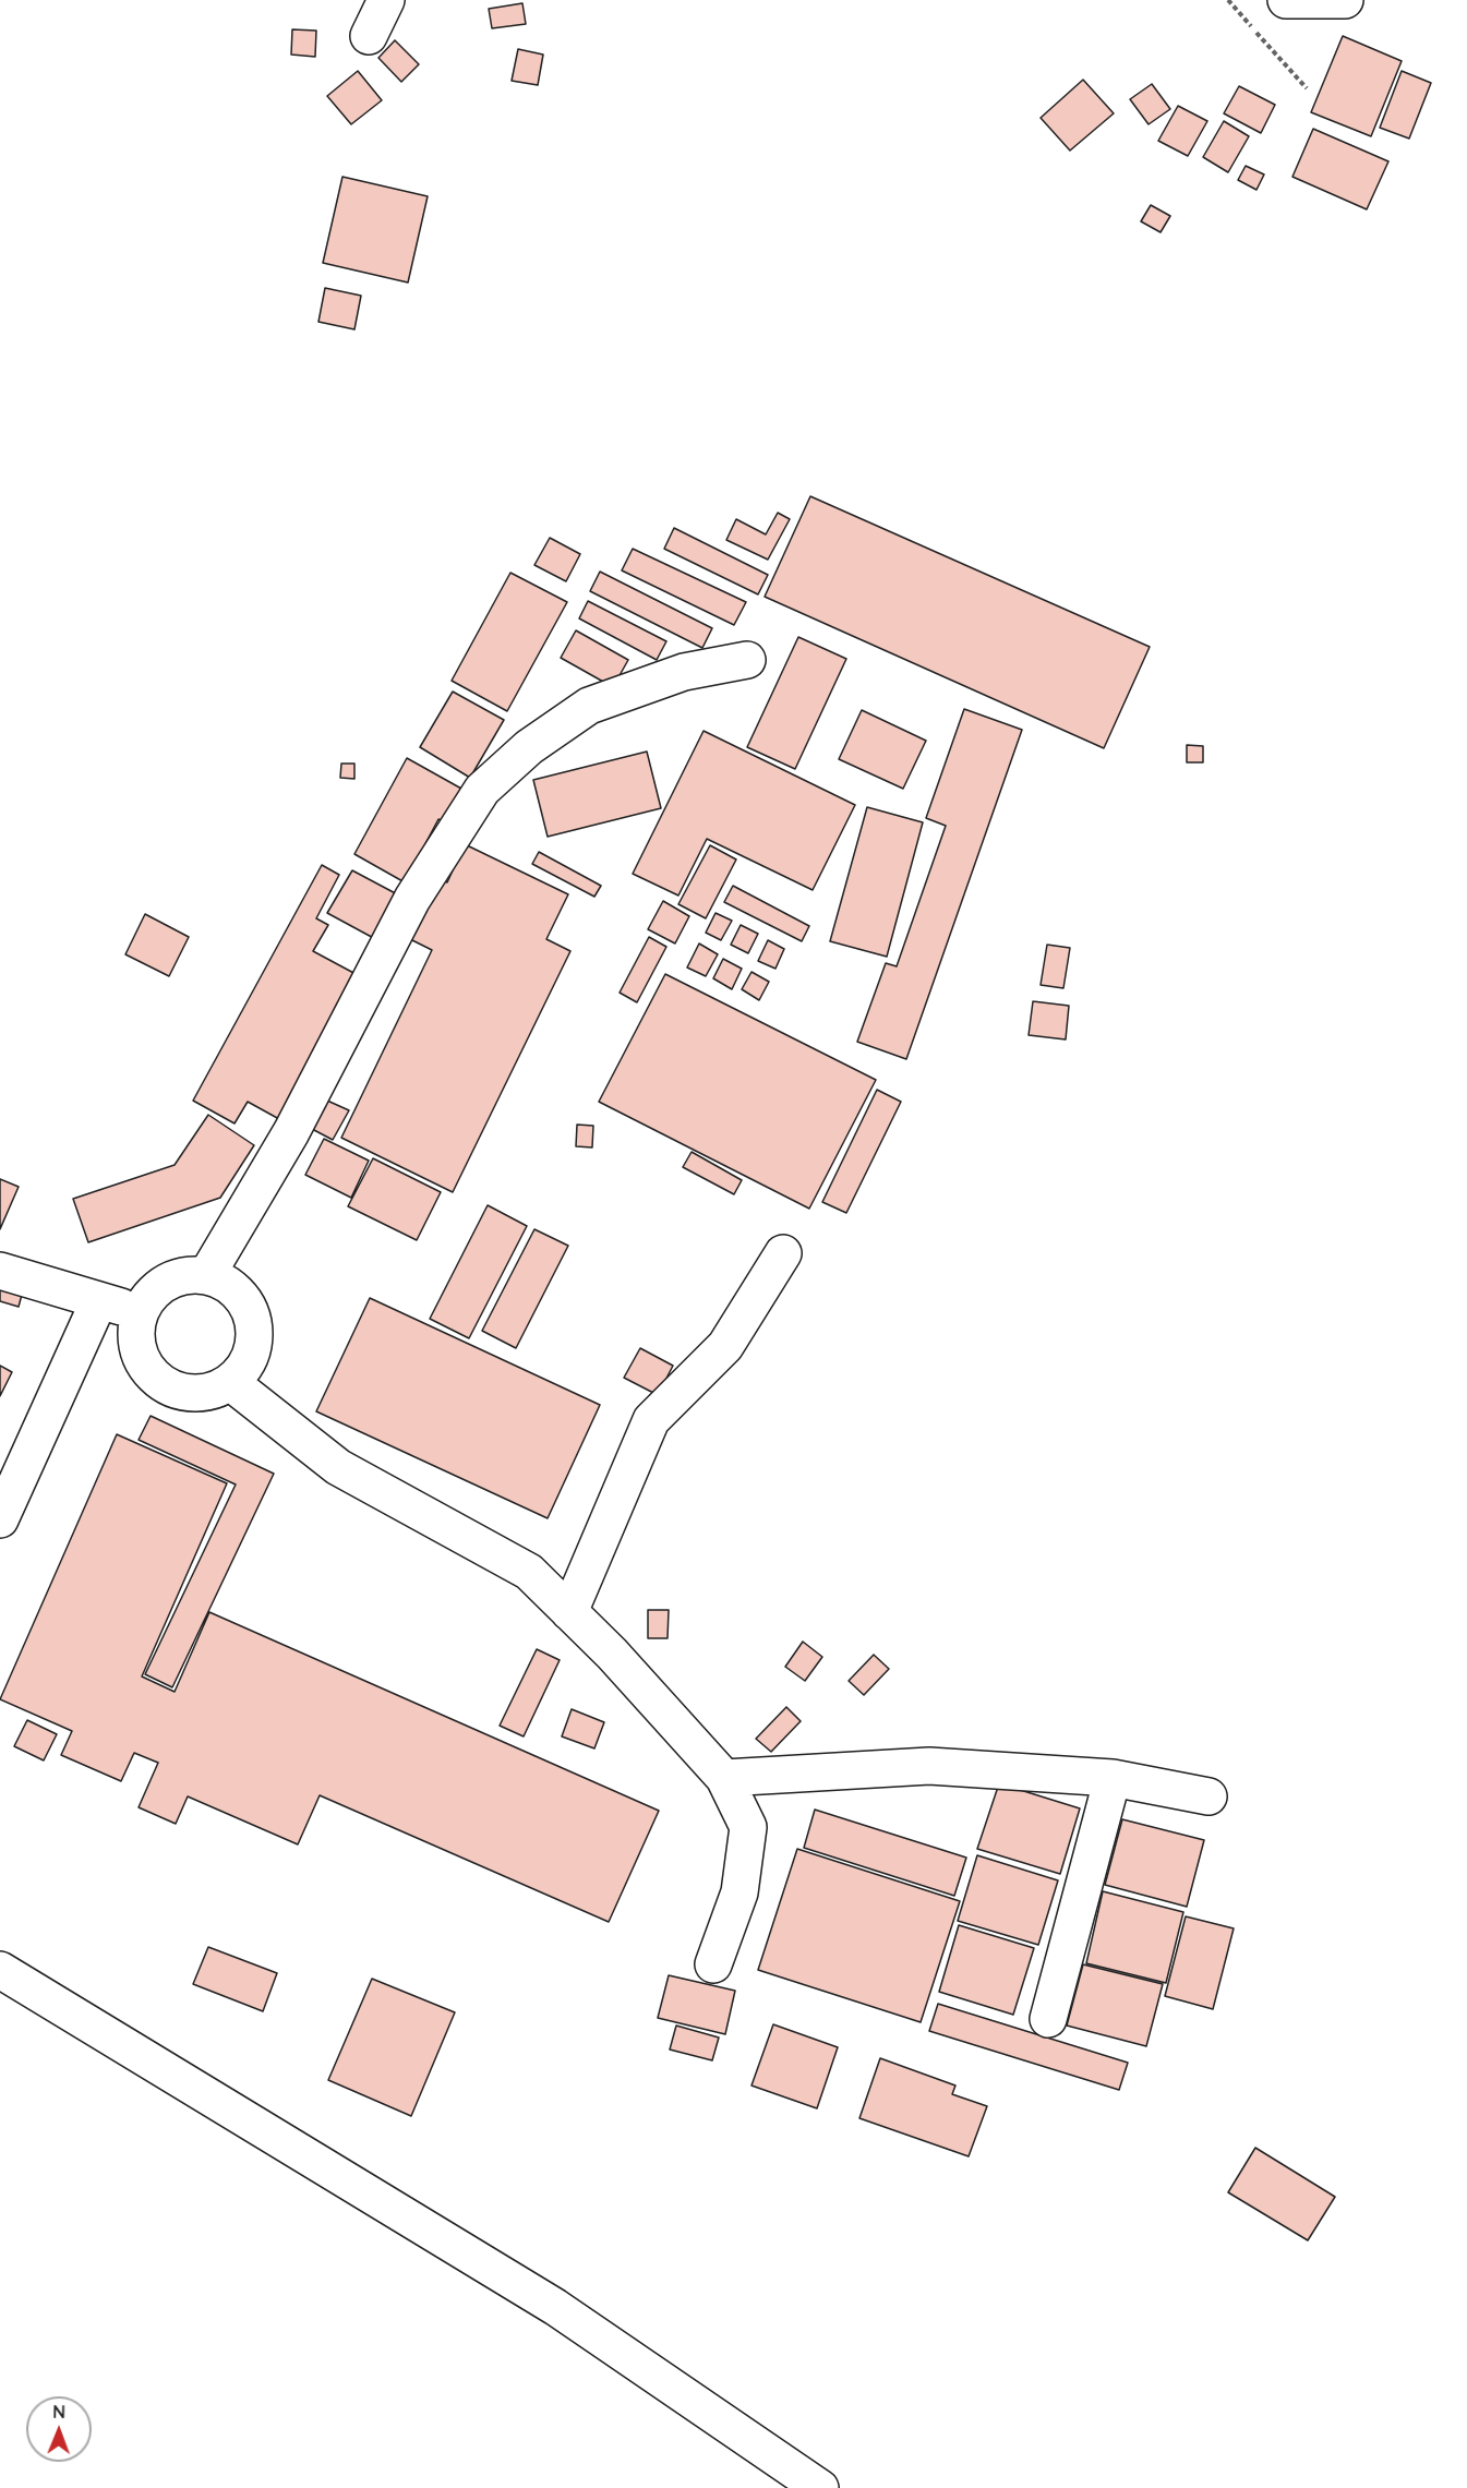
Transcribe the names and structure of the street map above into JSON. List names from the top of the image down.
{
  "north": "top"
}
